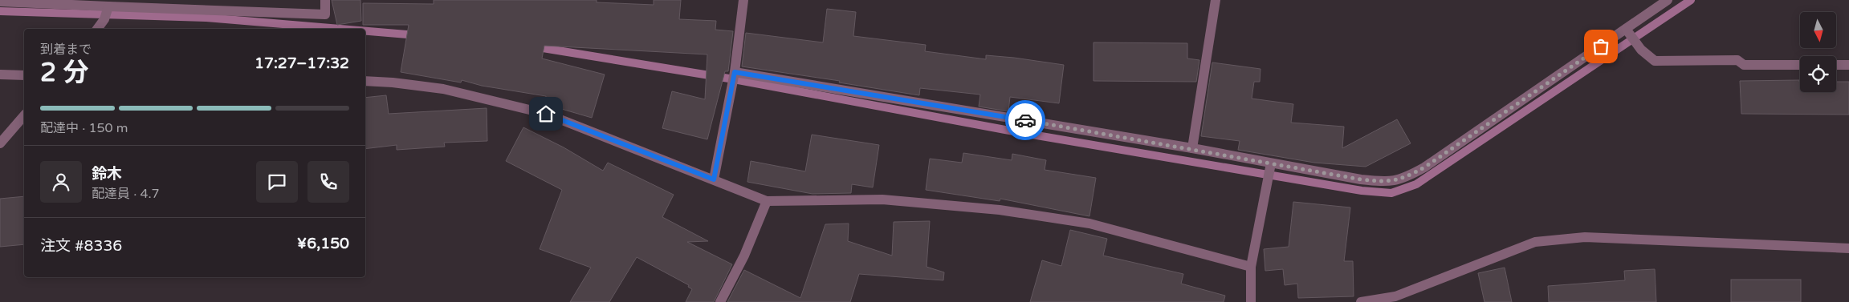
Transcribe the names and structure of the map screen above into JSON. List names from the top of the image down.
{
  "north": "bottom",
  "page": {
    "heading": ["2 分", "到着まで", "17:27–17:32"],
    "panel": [
      "鈴木",
      "配達員 · 4.7",
      "注文 #8336",
      "¥6,150"
    ],
    "bar": "配達中 · 150 m"
  }
}
